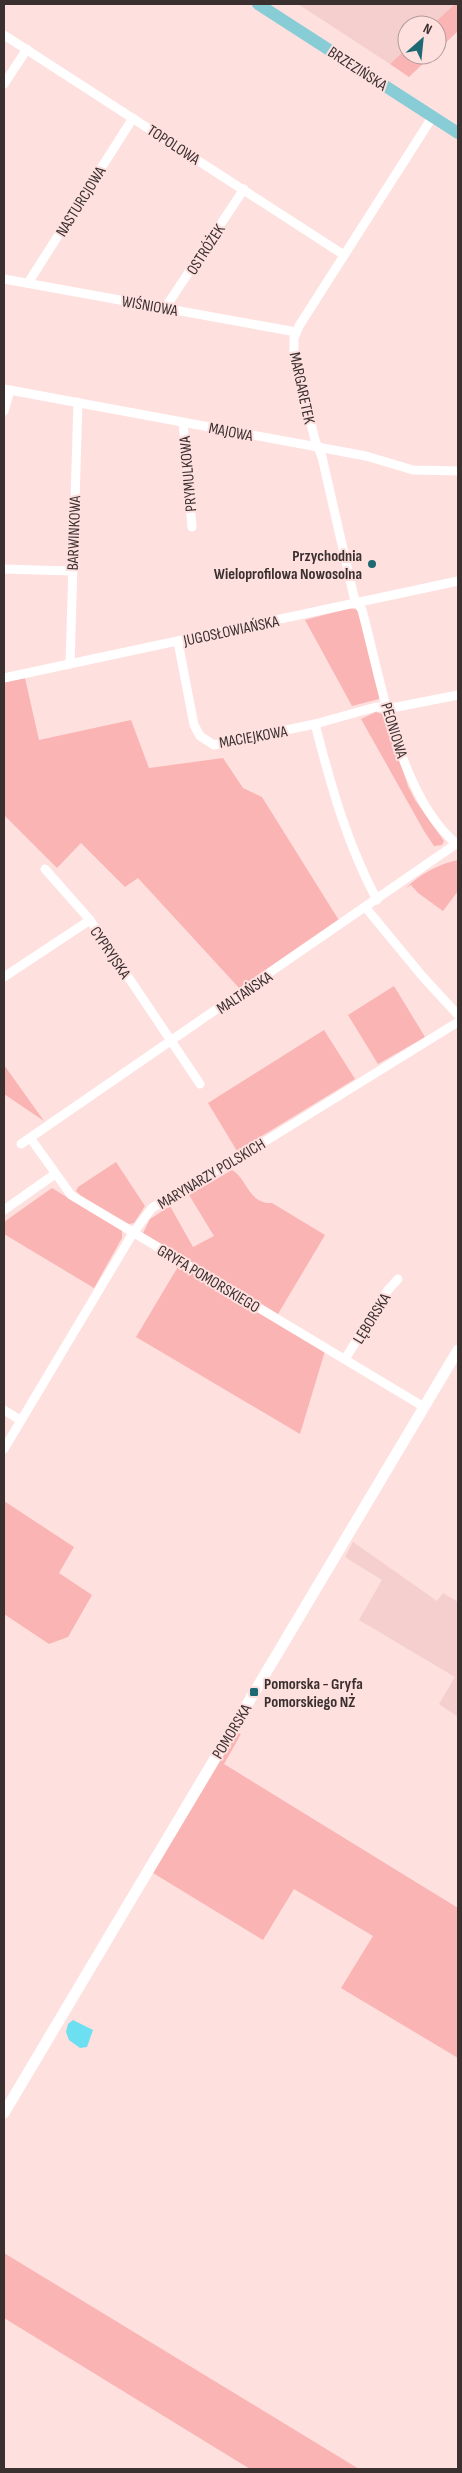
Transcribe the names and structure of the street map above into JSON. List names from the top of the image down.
{
  "streets": {
    "main road": ["BRZEZIŃSKA"],
    "street": [
      "TOPOLOWA",
      "NASTURCJOWA",
      "OSTRÓŻEK",
      "WIŚNIOWA",
      "MARGARETEK",
      "MAJOWA",
      "PRYMULKOWA",
      "BARWINKOWA",
      "JUGOSŁOWIAŃSKA",
      "PEONIOWA",
      "MACIEJKOWA",
      "CYPRYJSKA",
      "MALTAŃSKA",
      "MARYNARZY POLSKICH",
      "GRYFA POMORSKIEGO",
      "LĘBORSKA",
      "POMORSKA"
    ]
  },
  "crossings": [
    ["BRZEZIŃSKA", "MARGARETEK"],
    ["TOPOLOWA", "NASTURCJOWA"],
    ["TOPOLOWA", "OSTRÓŻEK"],
    ["TOPOLOWA", "MARGARETEK"],
    ["NASTURCJOWA", "WIŚNIOWA"],
    ["OSTRÓŻEK", "WIŚNIOWA"],
    ["WIŚNIOWA", "MARGARETEK"],
    ["MARGARETEK", "MAJOWA"],
    ["MARGARETEK", "JUGOSŁOWIAŃSKA"],
    ["MARGARETEK", "PEONIOWA"],
    ["MAJOWA", "PRYMULKOWA"],
    ["MAJOWA", "BARWINKOWA"],
    ["BARWINKOWA", "JUGOSŁOWIAŃSKA"],
    ["JUGOSŁOWIAŃSKA", "PEONIOWA"],
    ["JUGOSŁOWIAŃSKA", "MACIEJKOWA"],
    ["PEONIOWA", "MACIEJKOWA"],
    ["PEONIOWA", "MALTAŃSKA"],
    ["CYPRYJSKA", "MALTAŃSKA"],
    ["MARYNARZY POLSKICH", "GRYFA POMORSKIEGO"],
    ["GRYFA POMORSKIEGO", "LĘBORSKA"],
    ["GRYFA POMORSKIEGO", "POMORSKA"]
  ],
  "places": {
    "other": ["Przychodnia Wieloprofilowa Nowosolna"],
    "transit": ["Pomorska - Gryfa Pomorskiego NŻ"]
  },
  "north": "top right"
}
